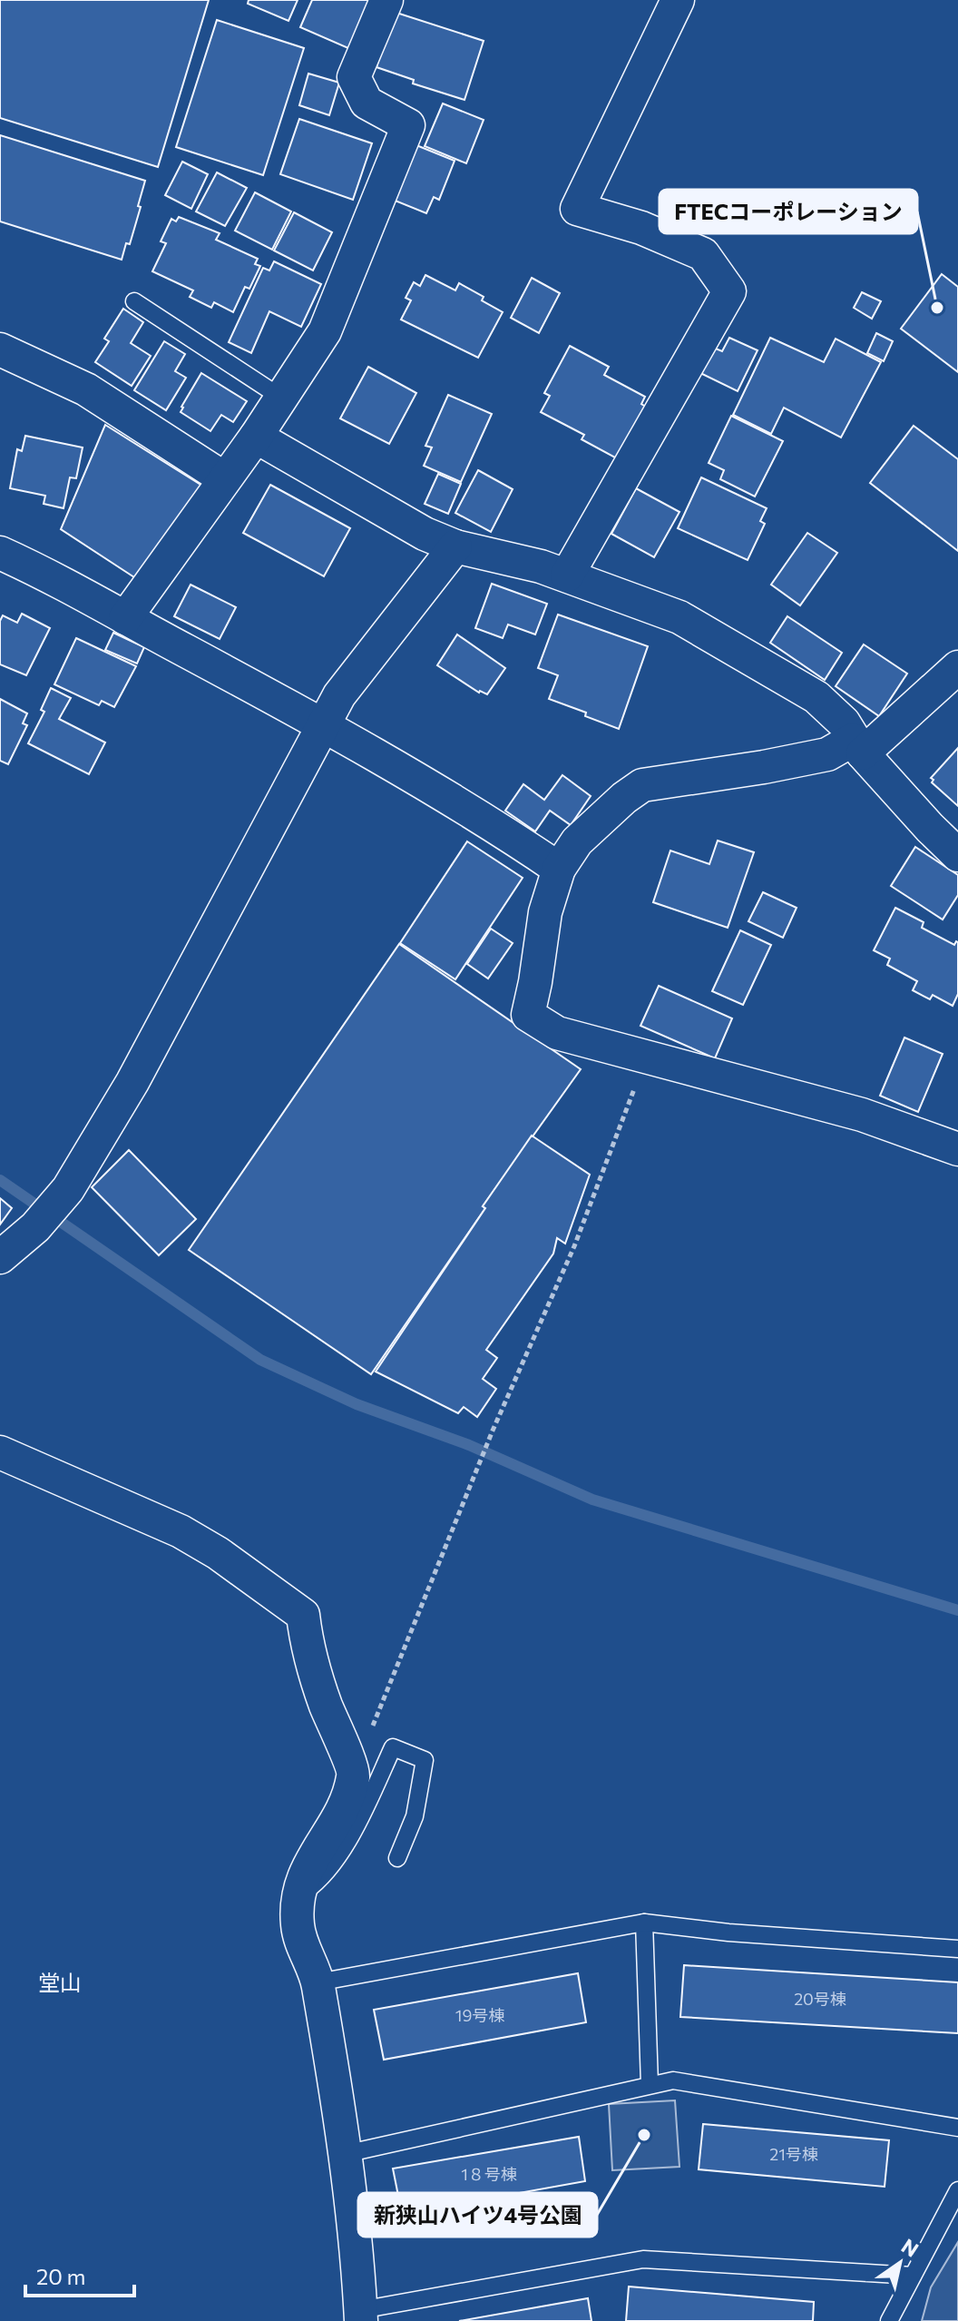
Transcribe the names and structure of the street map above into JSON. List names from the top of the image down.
{
  "districts": ["堂山"],
  "places": ["FTECコーポレーション", "新狭山ハイツ4号公園"],
  "house_numbers": [
    "20号棟",
    "19号棟",
    "21号棟",
    "1８号棟"
  ],
  "scale_bar": "20 m",
  "north": "top right"
}
